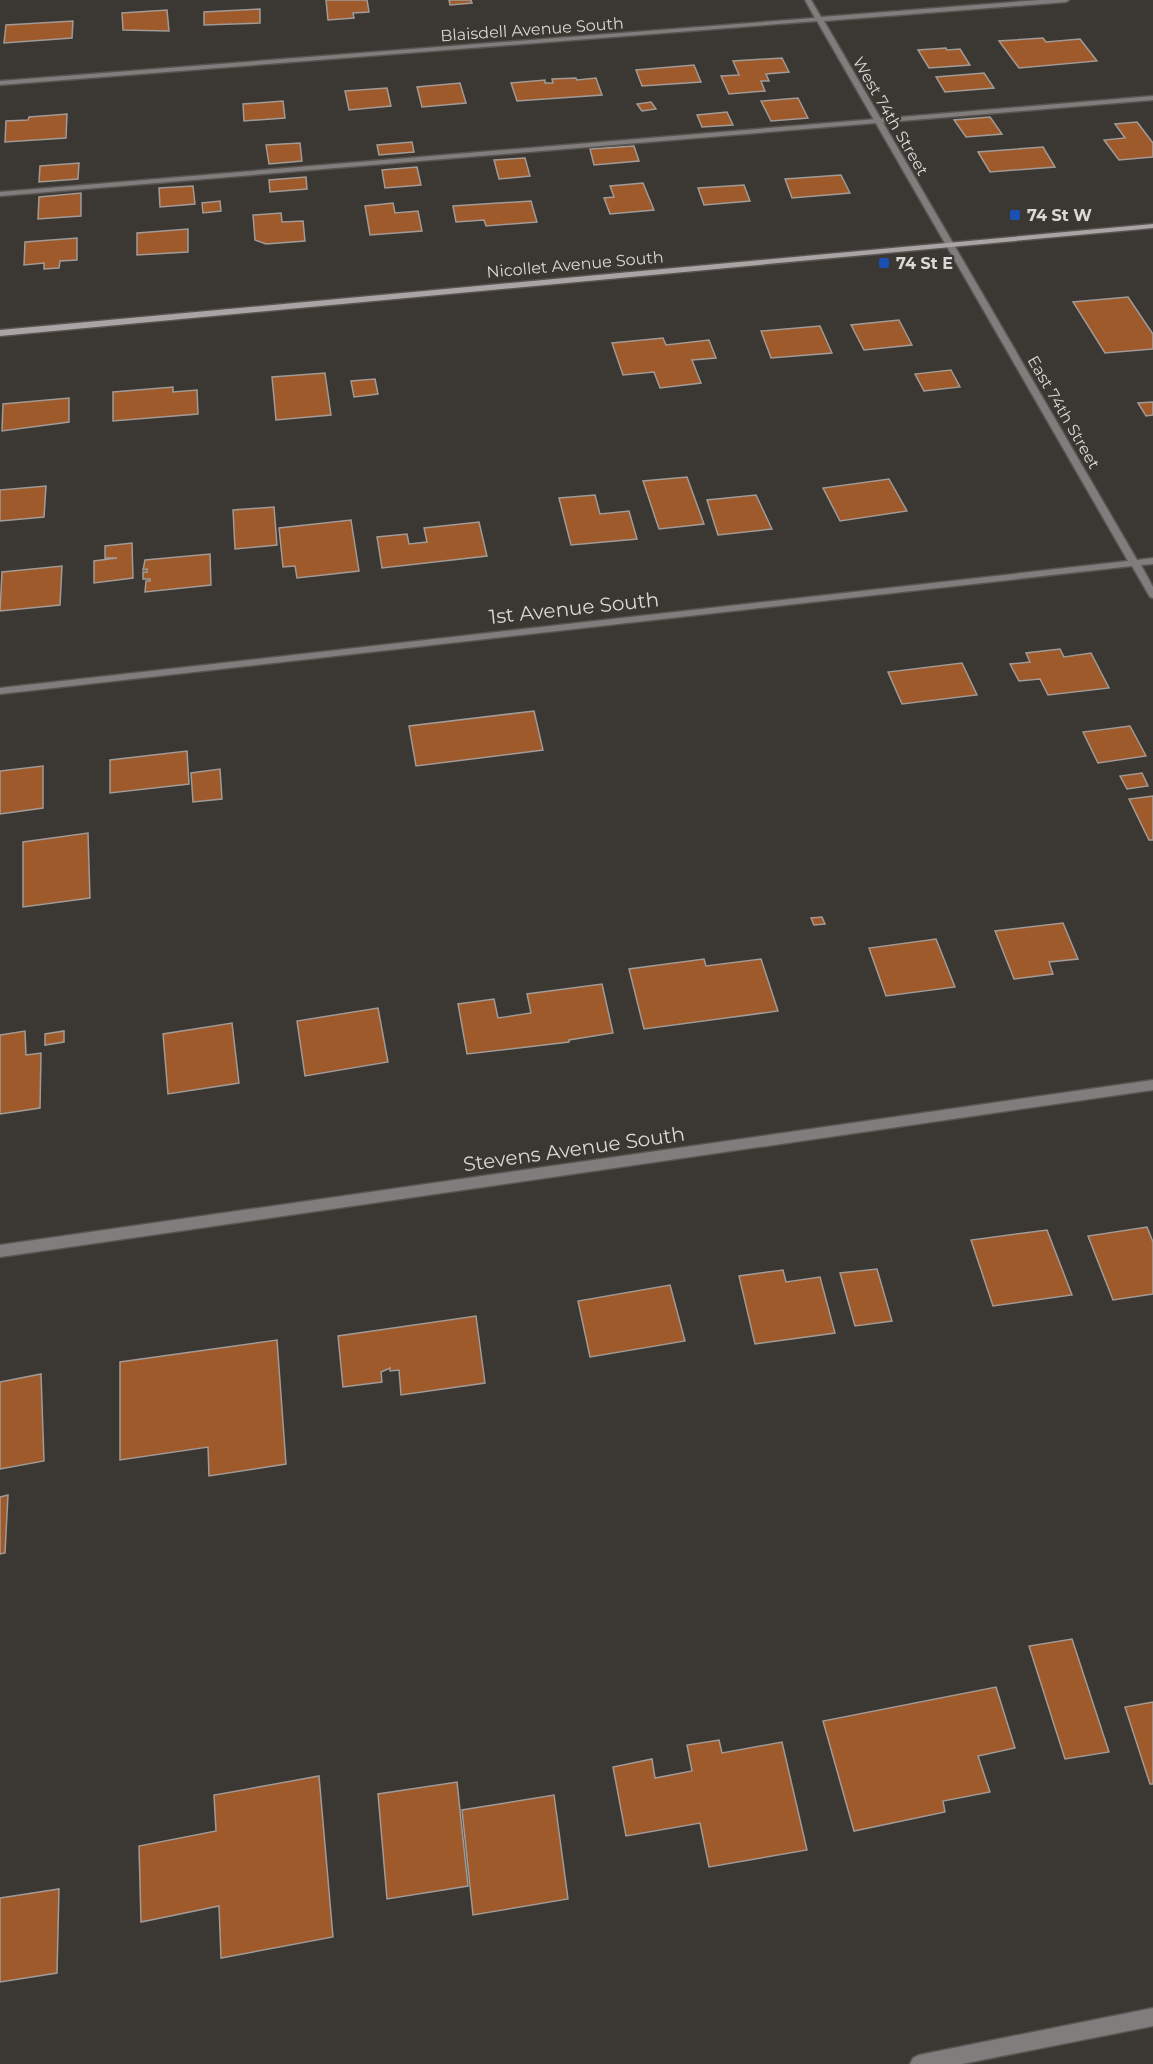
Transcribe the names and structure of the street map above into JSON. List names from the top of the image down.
{
  "streets": {
    "main road": ["Nicollet Avenue South"],
    "street": [
      "Blaisdell Avenue South",
      "West 74th Street",
      "East 74th Street",
      "1st Avenue South",
      "Stevens Avenue South"
    ]
  },
  "crossings": [
    ["Blaisdell Avenue South", "West 74th Street"],
    ["West 74th Street", "Nicollet Avenue South"],
    ["West 74th Street", "East 74th Street"],
    ["Nicollet Avenue South", "East 74th Street"],
    ["East 74th Street", "1st Avenue South"]
  ],
  "places": {
    "transit": ["74 St W", "74 St E"]
  }
}
